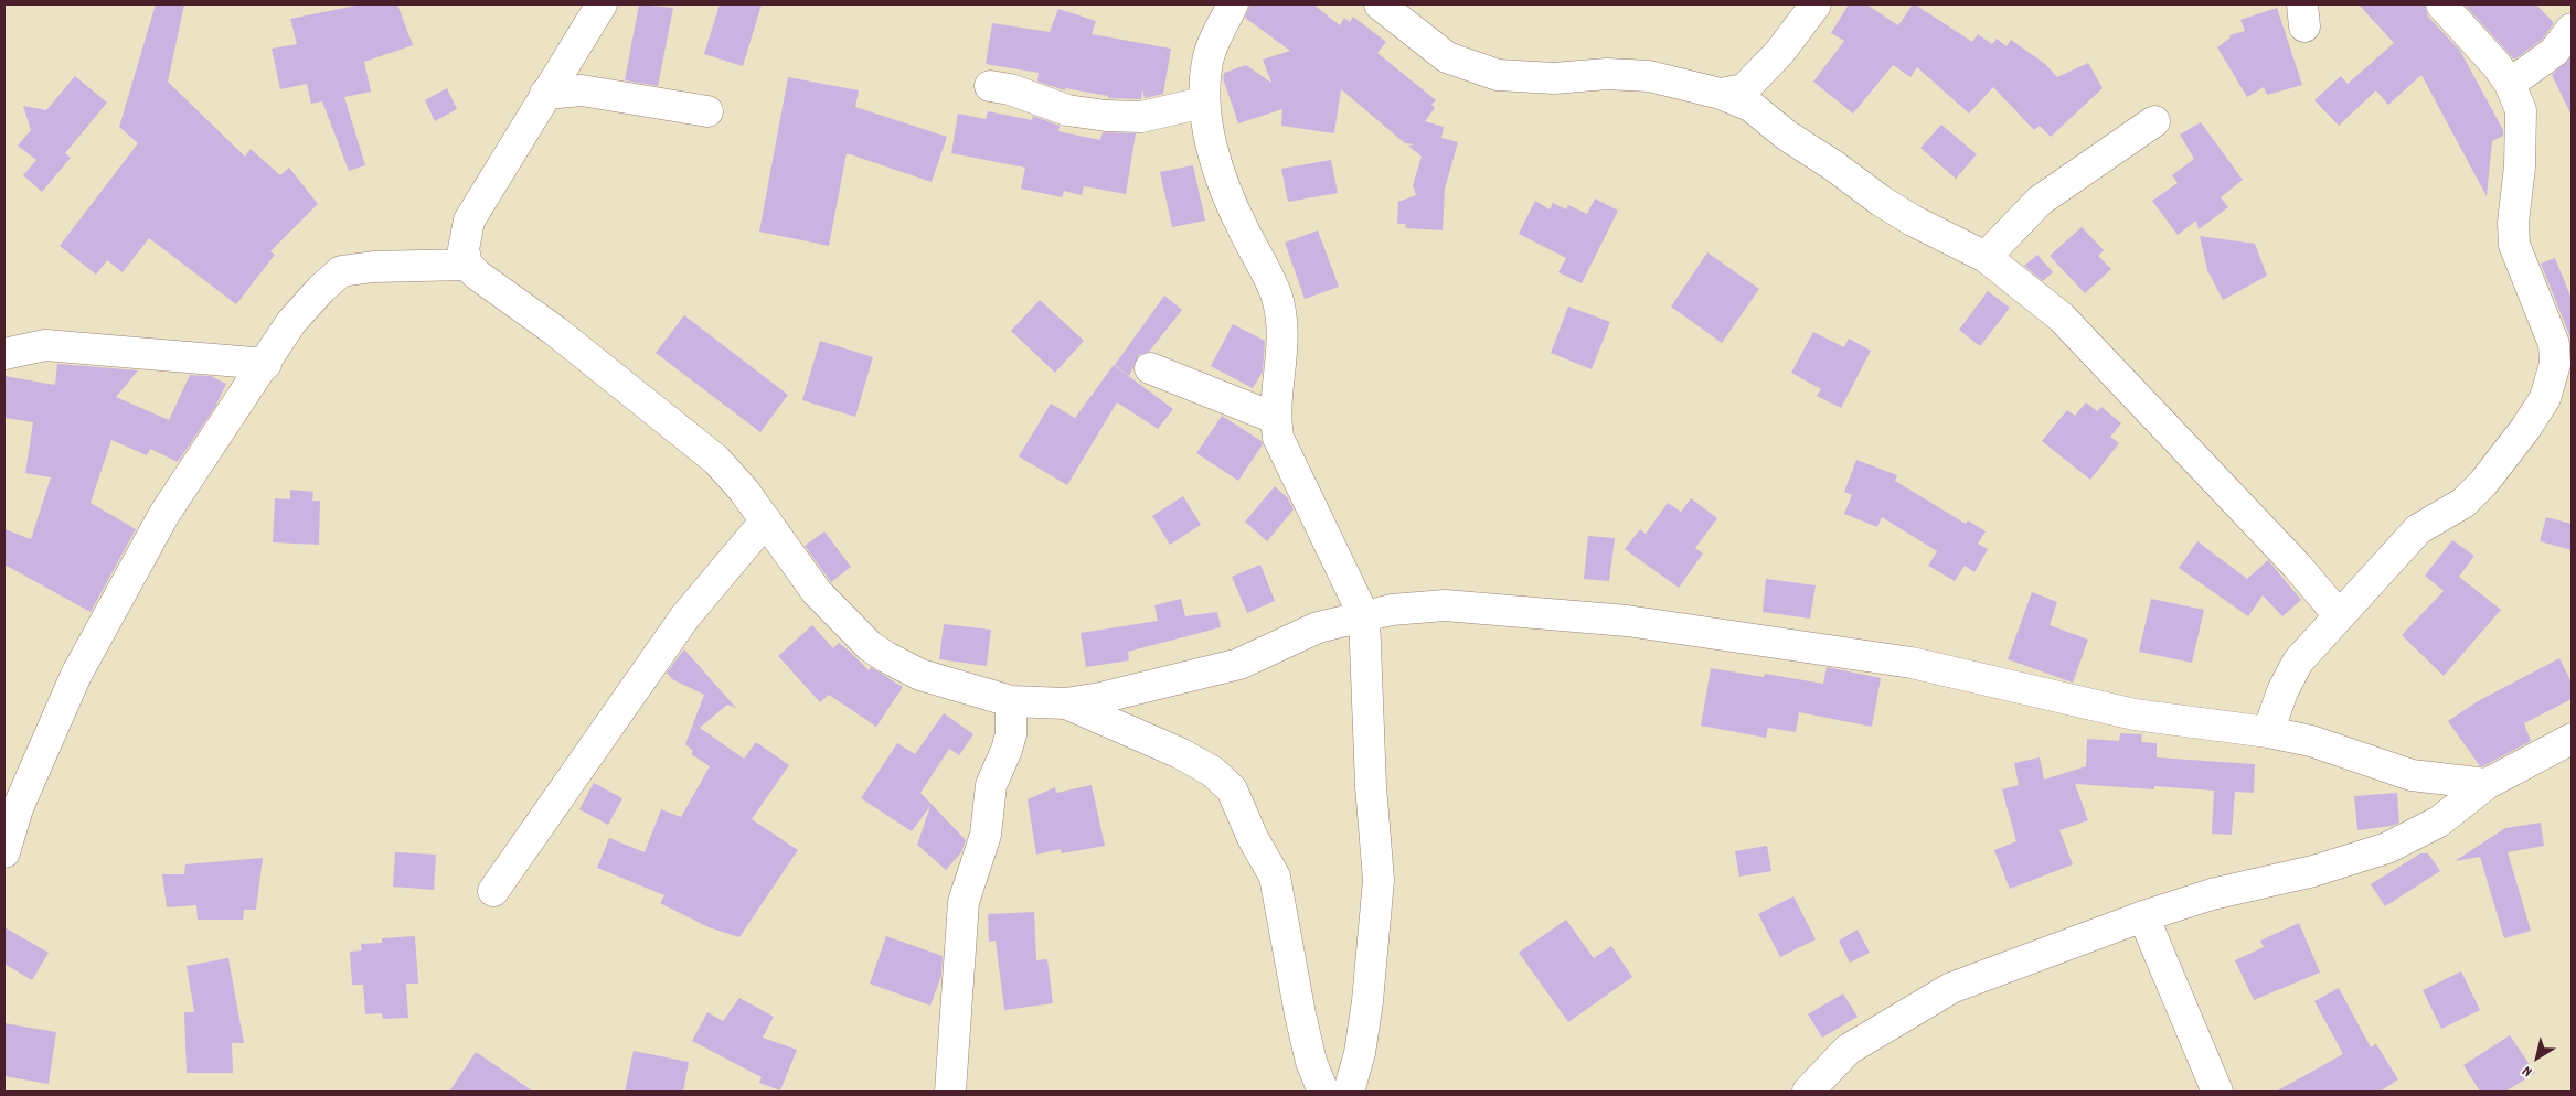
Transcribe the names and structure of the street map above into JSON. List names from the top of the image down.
{
  "north": "bottom left"
}
